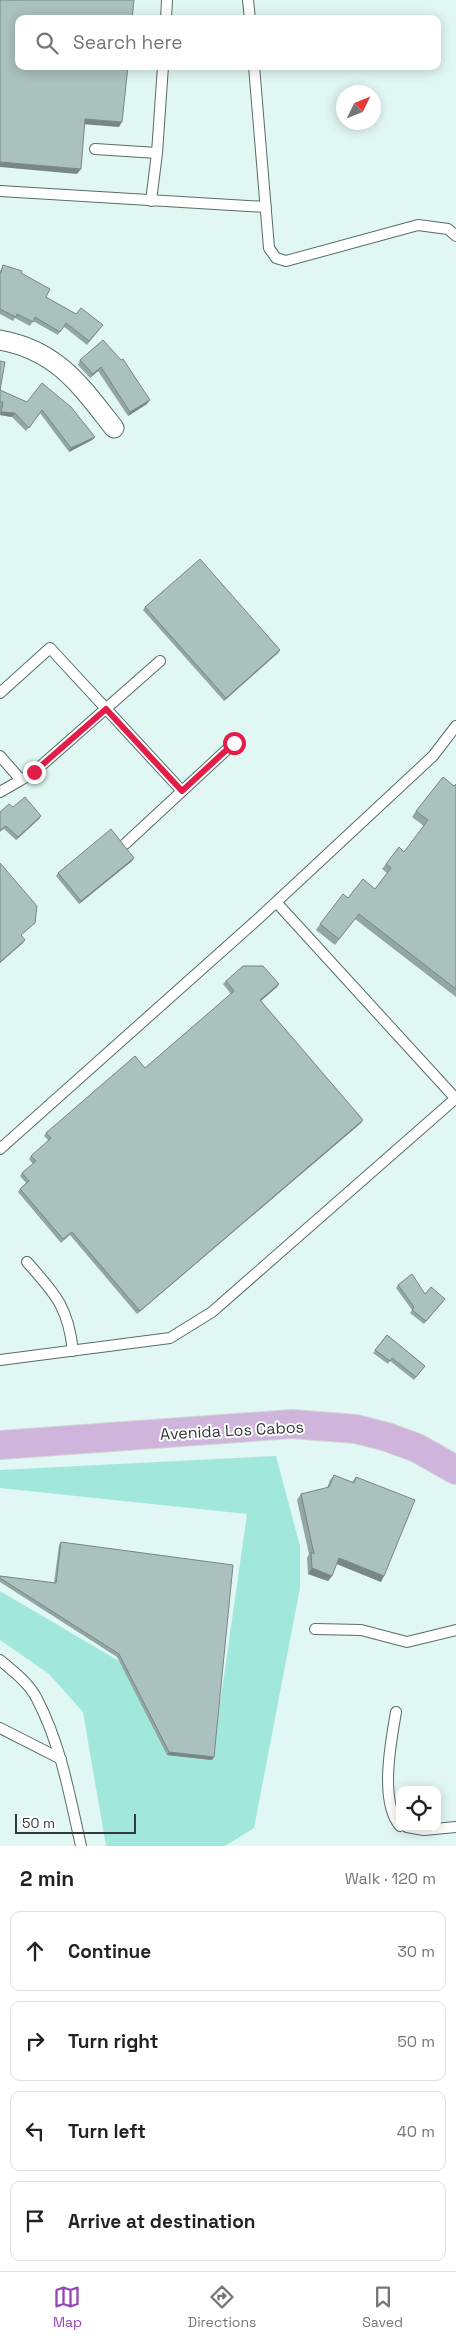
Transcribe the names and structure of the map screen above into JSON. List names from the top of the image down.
{
  "streets": {
    "main road": ["Avenida Los Cabos"]
  },
  "scale_bar": "50 m",
  "north": "top right",
  "page": {
    "search": "Search here",
    "scale": "50 m",
    "heading": ["2 min", "Walk · 120 m"],
    "list": [
      ["Continue", "30 m"],
      ["Turn right", "50 m"],
      ["Turn left", "40 m"],
      "Arrive at destination"
    ],
    "nav": ["Map", "Directions", "Saved"]
  }
}
